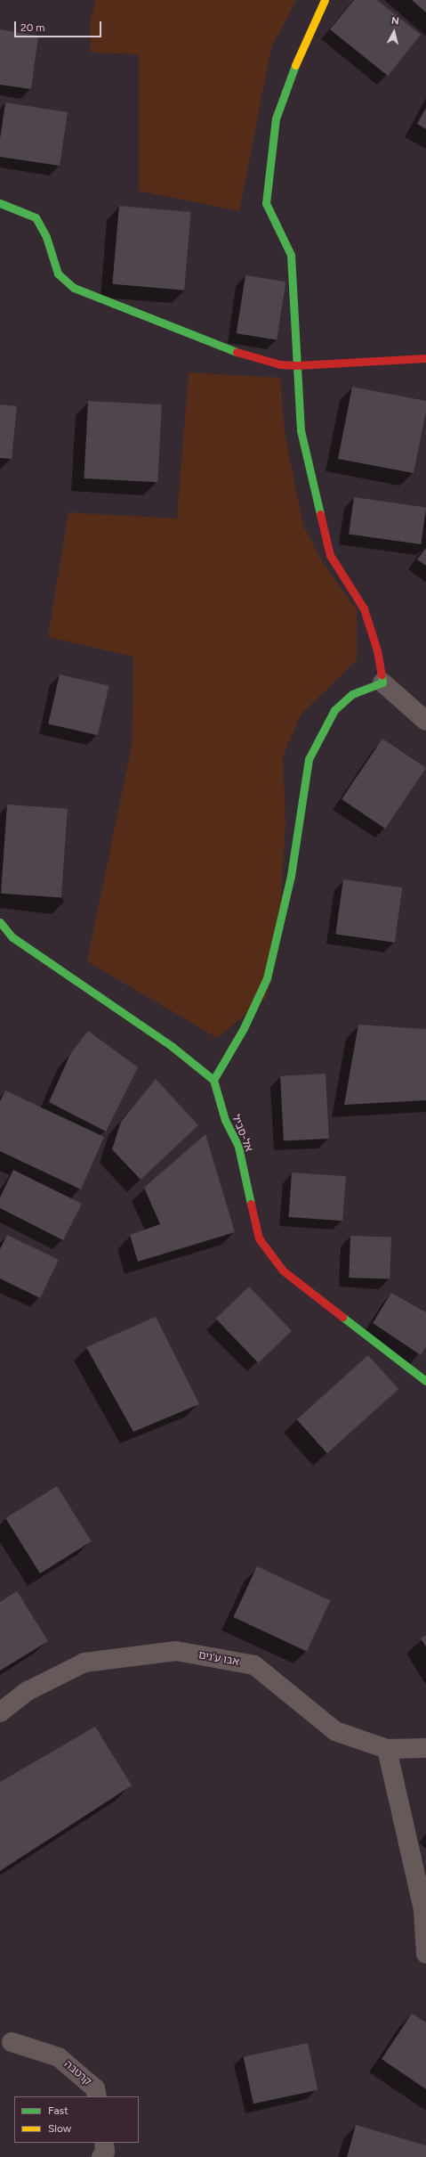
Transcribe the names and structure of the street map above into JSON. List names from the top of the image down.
{
  "streets": {
    "street": ["אל-סביל", "אבו ע'נים", "קרטבה"]
  },
  "legend": ["Fast", "Slow"],
  "scale_bar": "20 m",
  "north": "top"
}
